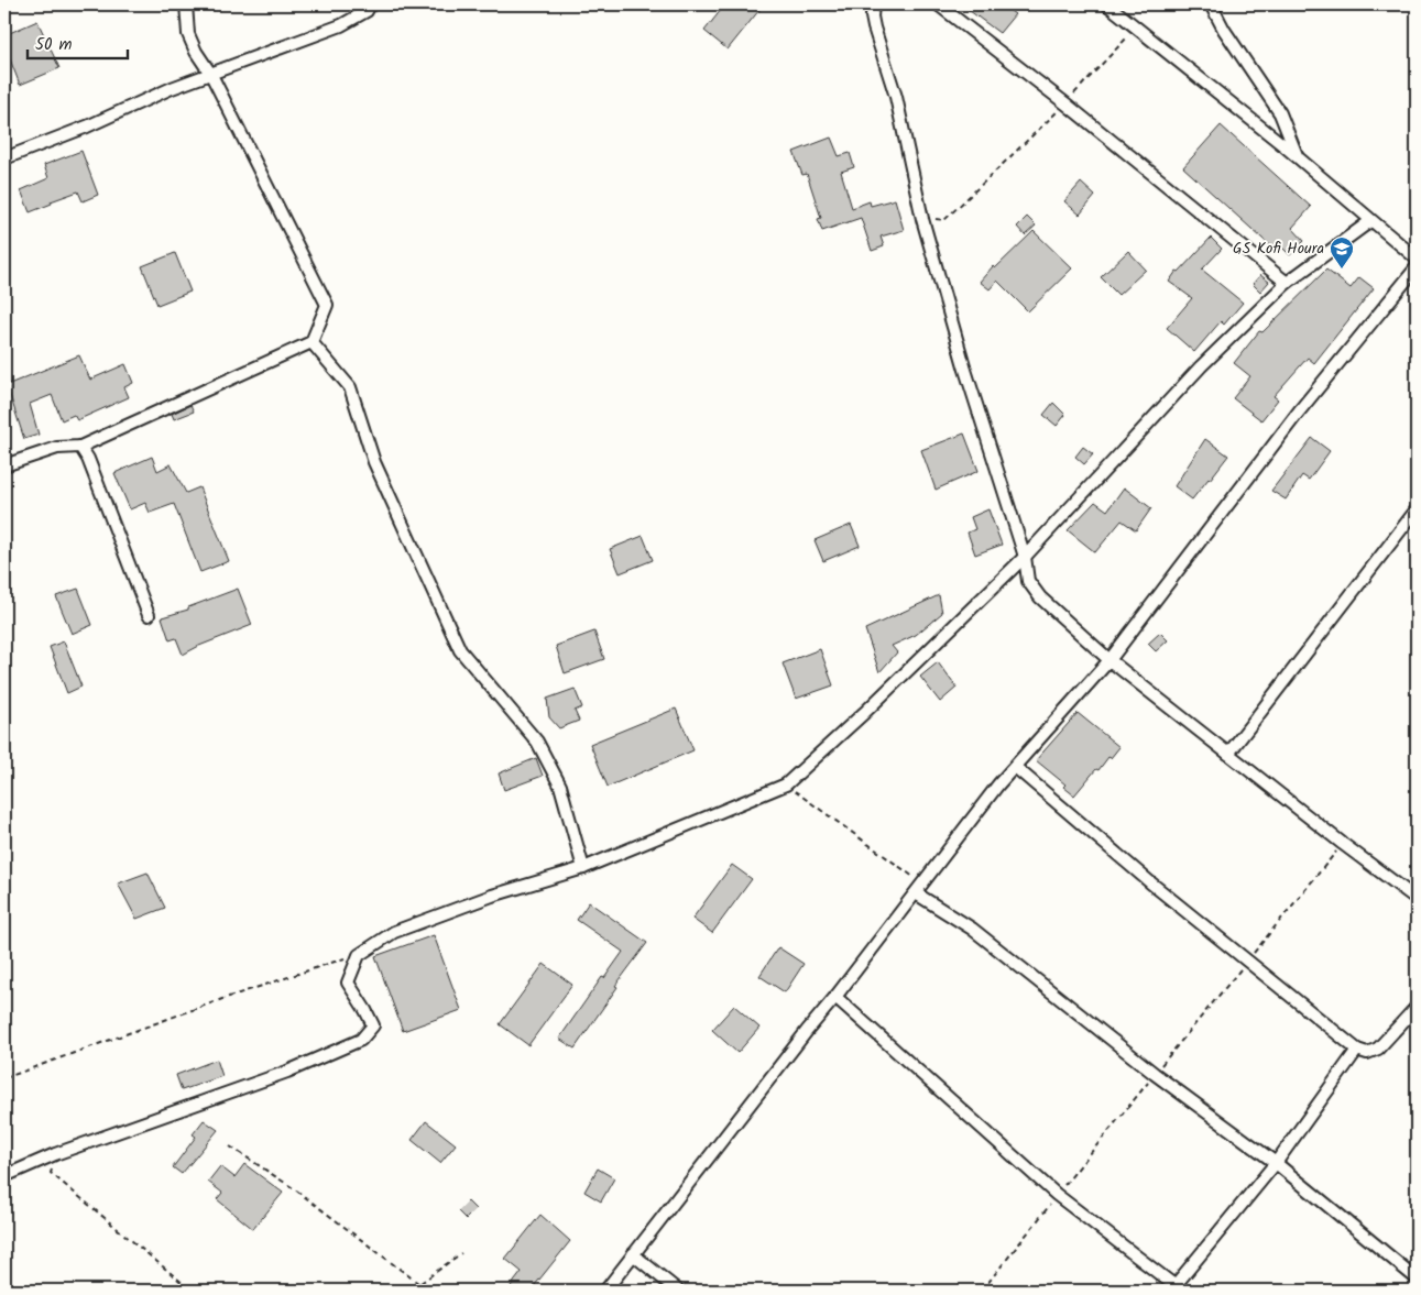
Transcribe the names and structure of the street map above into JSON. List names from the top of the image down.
{
  "places": {
    "school or university": ["GS Kofi Houra"]
  },
  "scale_bar": "50 m"
}
